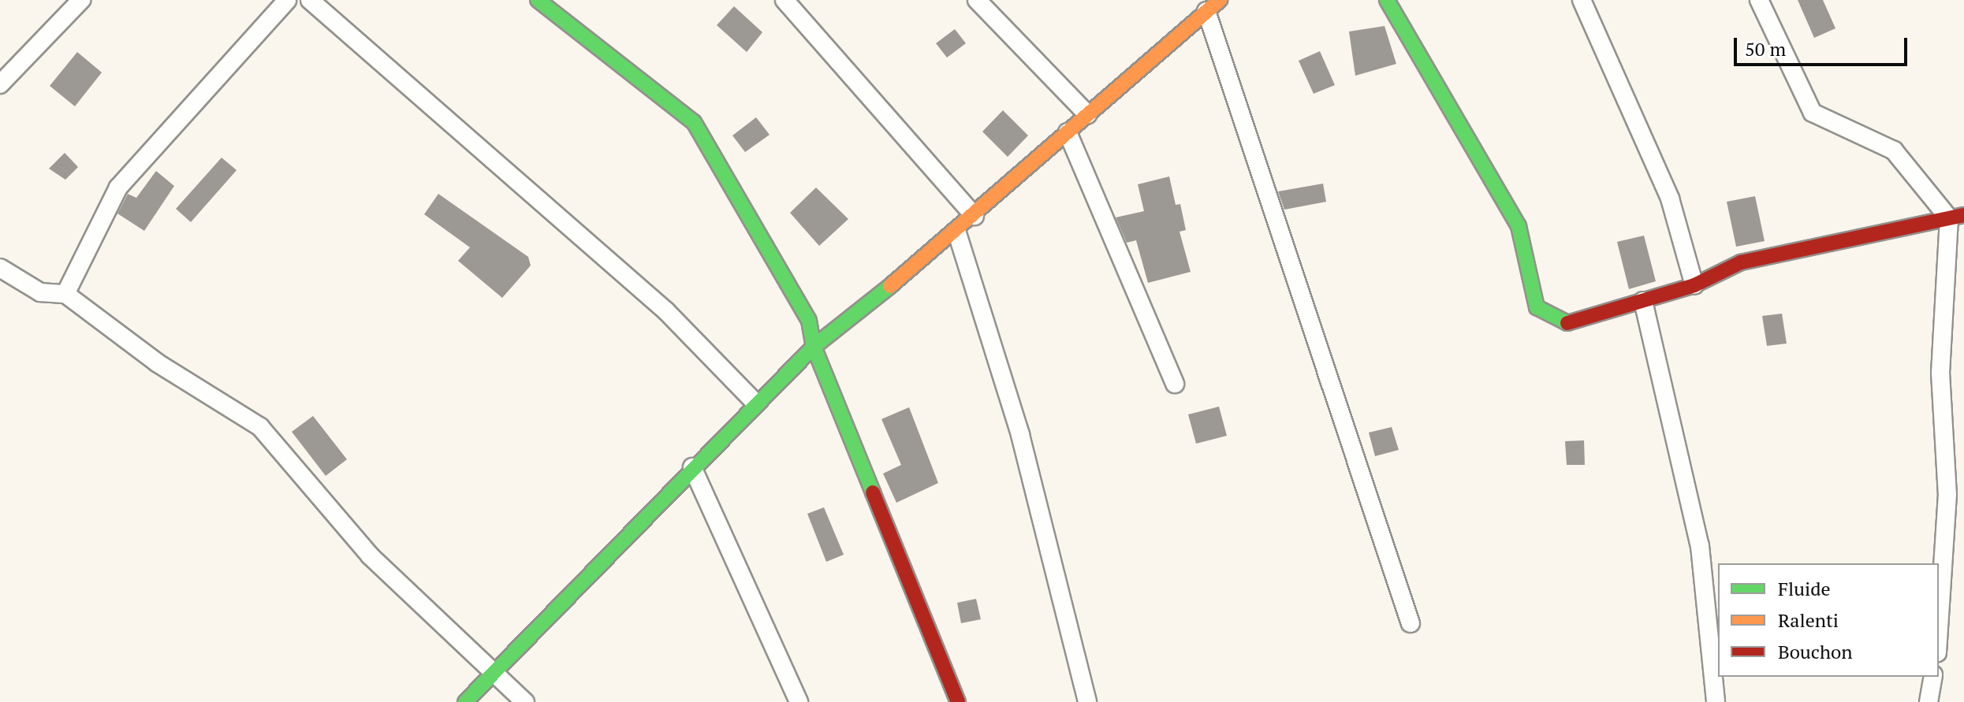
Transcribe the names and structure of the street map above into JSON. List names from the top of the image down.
{
  "legend": ["Fluide", "Ralenti", "Bouchon"],
  "scale_bar": "50 m"
}
